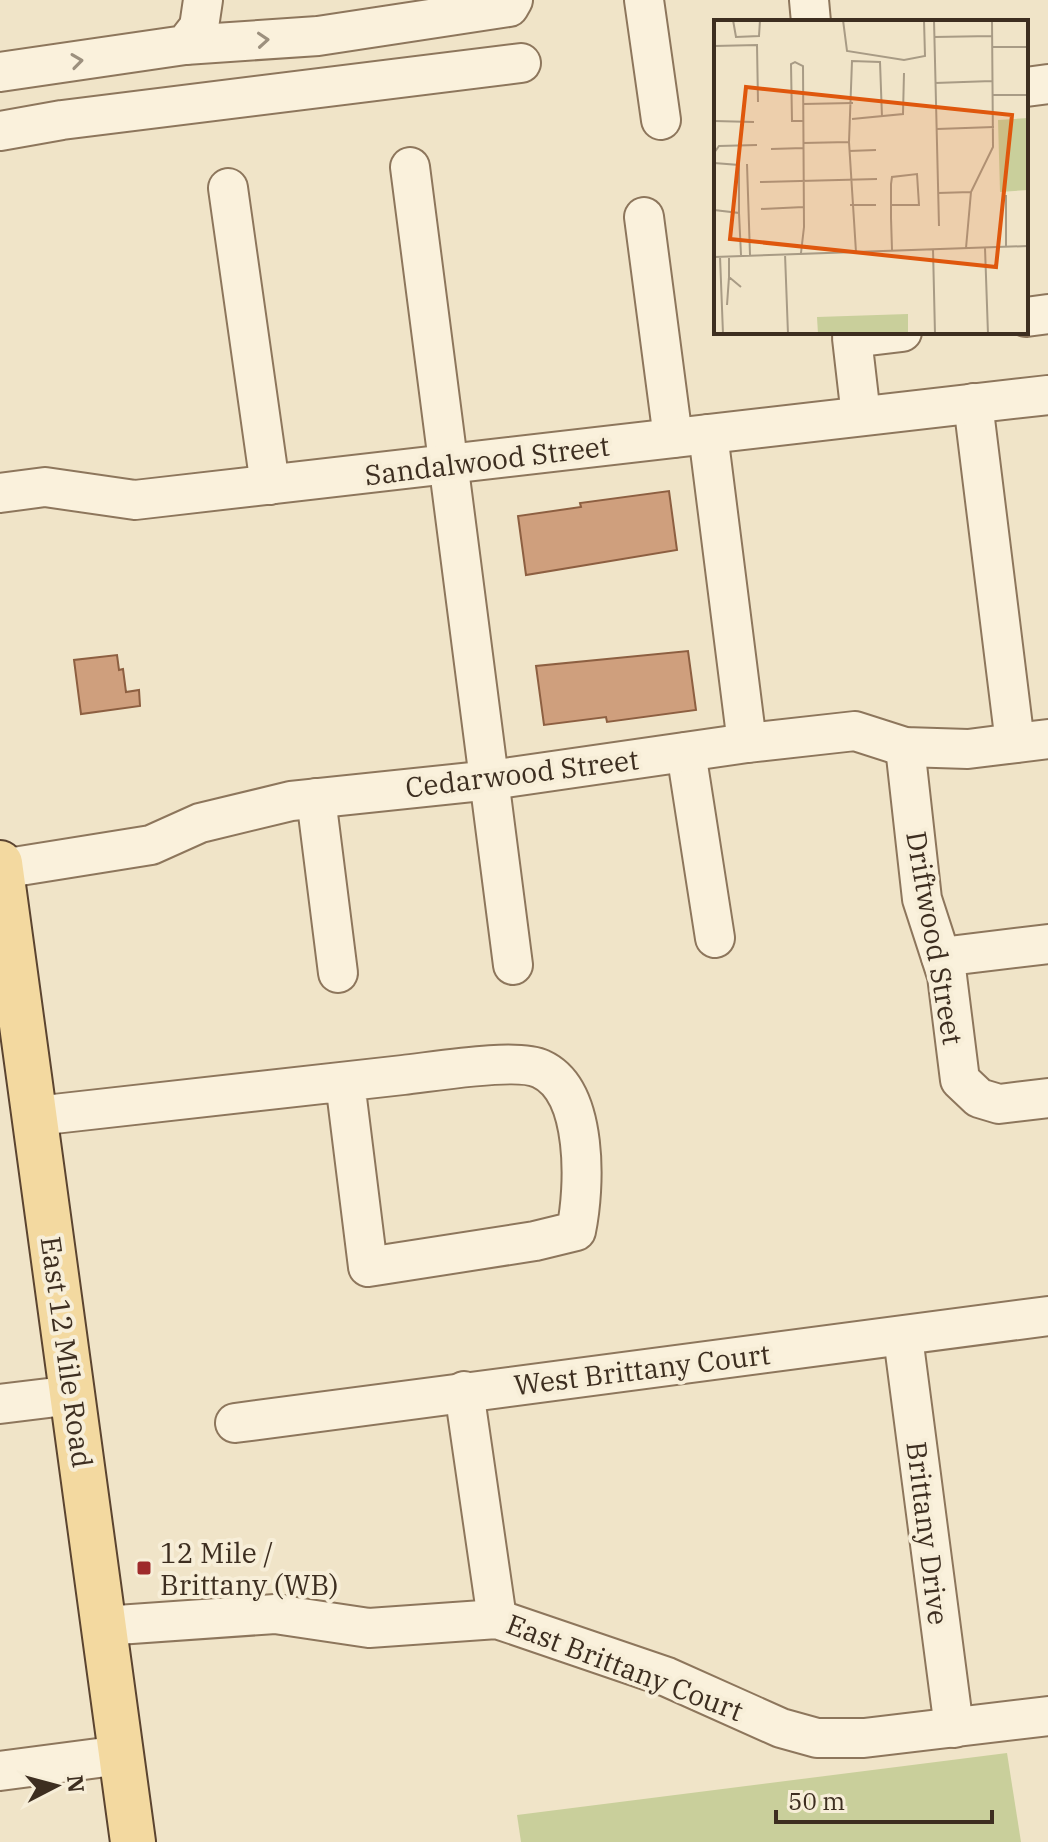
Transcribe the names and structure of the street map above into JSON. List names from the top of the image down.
{
  "streets": {
    "main road": ["East 12 Mile Road"],
    "street": [
      "Sandalwood Street",
      "Cedarwood Street",
      "Driftwood Street",
      "West Brittany Court",
      "Brittany Drive",
      "East Brittany Court"
    ]
  },
  "crossings": [
    ["Cedarwood Street", "Driftwood Street"],
    ["Cedarwood Street", "East 12 Mile Road"],
    ["East 12 Mile Road", "East Brittany Court"],
    ["West Brittany Court", "Brittany Drive"],
    ["Brittany Drive", "East Brittany Court"]
  ],
  "places": {
    "transit": ["12 Mile / Brittany (WB)"]
  },
  "scale_bar": "50 m",
  "north": "right"
}
